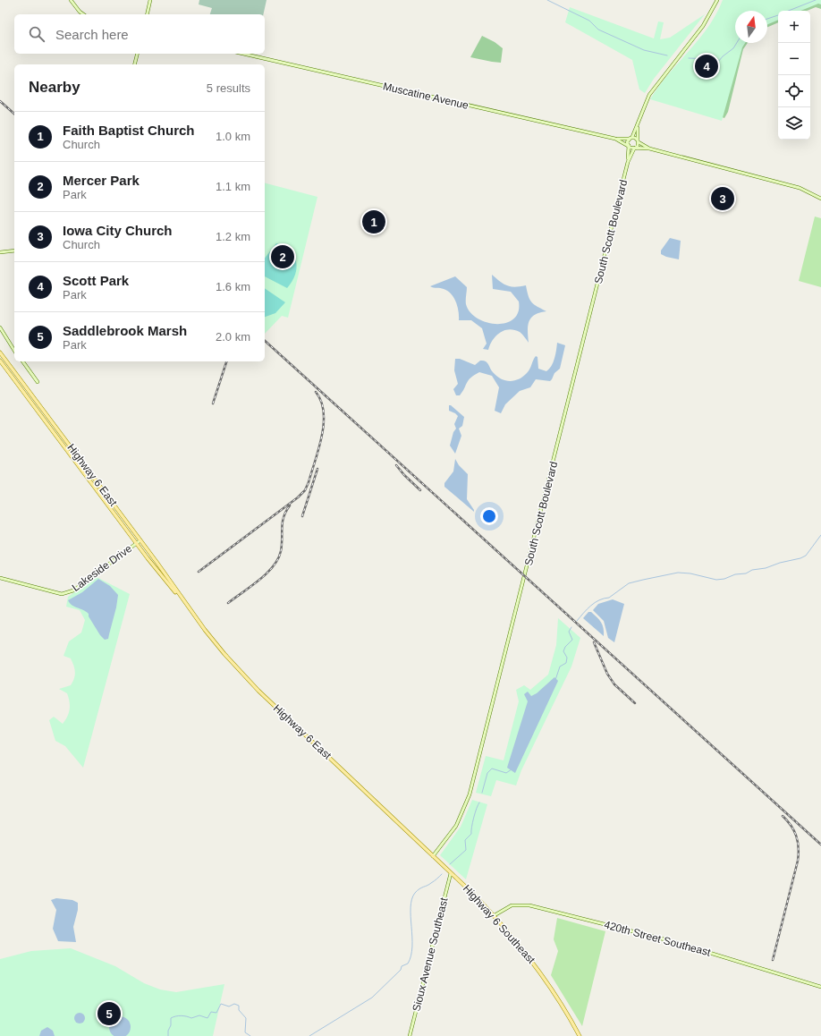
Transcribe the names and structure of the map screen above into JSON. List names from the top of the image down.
{
  "streets": {
    "main road": [
      "Muscatine Avenue",
      "South Scott Boulevard",
      "Highway 6 East",
      "Lakeside Drive",
      "Highway 6 Southeast",
      "420th Street Southeast",
      "Sioux Avenue Southeast"
    ]
  },
  "crossings": [
    ["Muscatine Avenue", "South Scott Boulevard"],
    ["South Scott Boulevard", "Highway 6 East"],
    ["South Scott Boulevard", "Highway 6 Southeast"],
    ["Highway 6 East", "Lakeside Drive"],
    ["Highway 6 East", "Highway 6 Southeast"],
    ["Highway 6 Southeast", "420th Street Southeast"],
    ["Highway 6 Southeast", "Sioux Avenue Southeast"]
  ],
  "north": "top",
  "page": {
    "map_buttons": ["+", "−"],
    "search": "Search here",
    "pins": [
      "4",
      "3",
      "1",
      "2",
      "5"
    ],
    "heading": ["Nearby", "5 results"],
    "list": [
      {
        "mark": "1",
        "name": "Faith Baptist Church",
        "note": "Church",
        "value": "1.0 km"
      },
      {
        "mark": "2",
        "name": "Mercer Park",
        "note": "Park",
        "value": "1.1 km"
      },
      {
        "mark": "3",
        "name": "Iowa City Church",
        "note": "Church",
        "value": "1.2 km"
      },
      {
        "mark": "4",
        "name": "Scott Park",
        "note": "Park",
        "value": "1.6 km"
      },
      {
        "mark": "5",
        "name": "Saddlebrook Marsh",
        "note": "Park",
        "value": "2.0 km"
      }
    ]
  }
}
